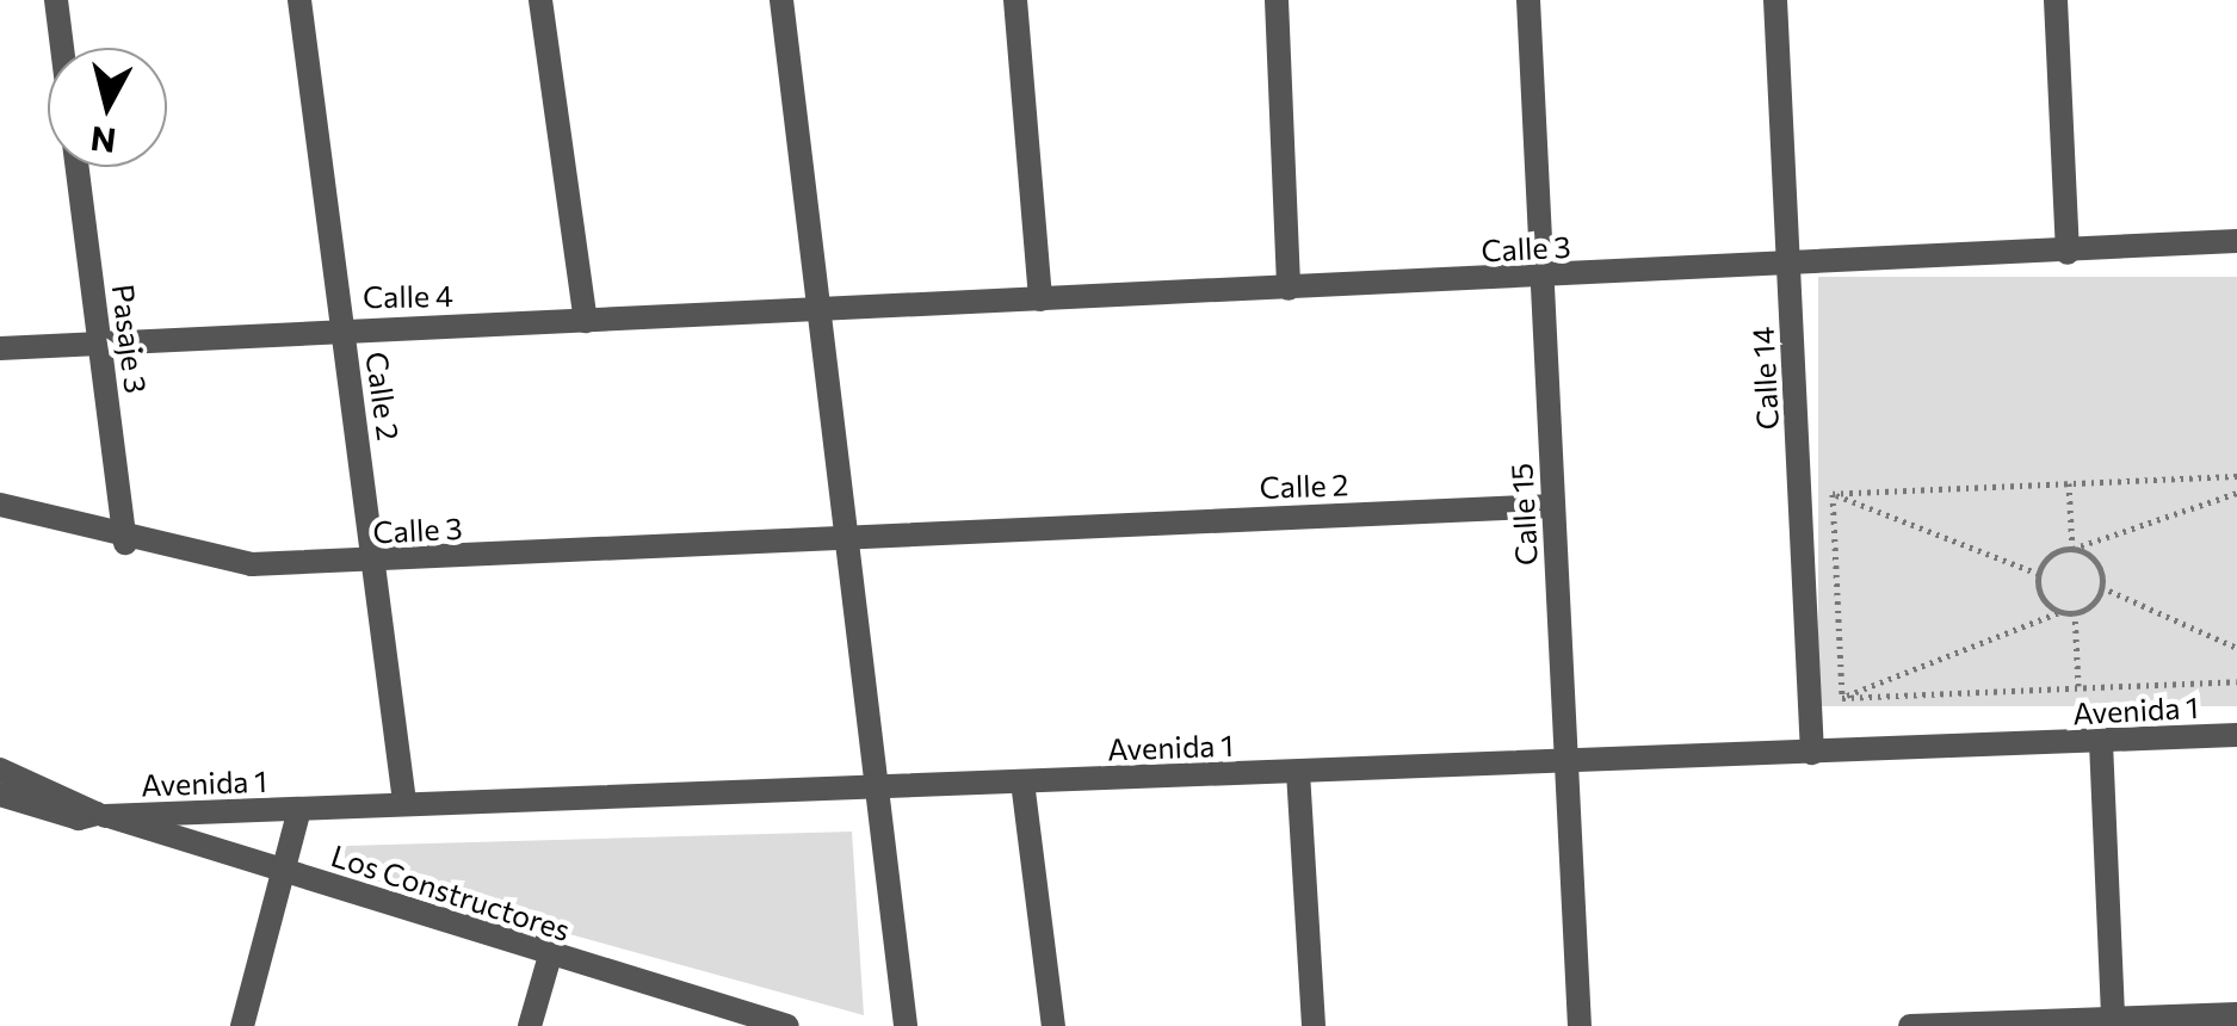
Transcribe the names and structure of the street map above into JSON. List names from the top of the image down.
{
  "streets": {
    "street": [
      "Calle 3",
      "Calle 4",
      "Pasaje 3",
      "Calle 14",
      "Calle 2",
      "Calle 15",
      "Avenida 1",
      "Los Constructores"
    ]
  },
  "crossings": [
    ["Calle 3", "Calle 4"],
    ["Calle 3", "Pasaje 3"],
    ["Calle 3", "Calle 14"],
    ["Calle 3", "Calle 2"],
    ["Calle 3", "Calle 15"],
    ["Calle 4", "Pasaje 3"],
    ["Calle 4", "Calle 2"],
    ["Calle 14", "Avenida 1"],
    ["Calle 2", "Calle 15"],
    ["Calle 2", "Avenida 1"],
    ["Calle 15", "Avenida 1"],
    ["Avenida 1", "Los Constructores"]
  ],
  "north": "bottom"
}
